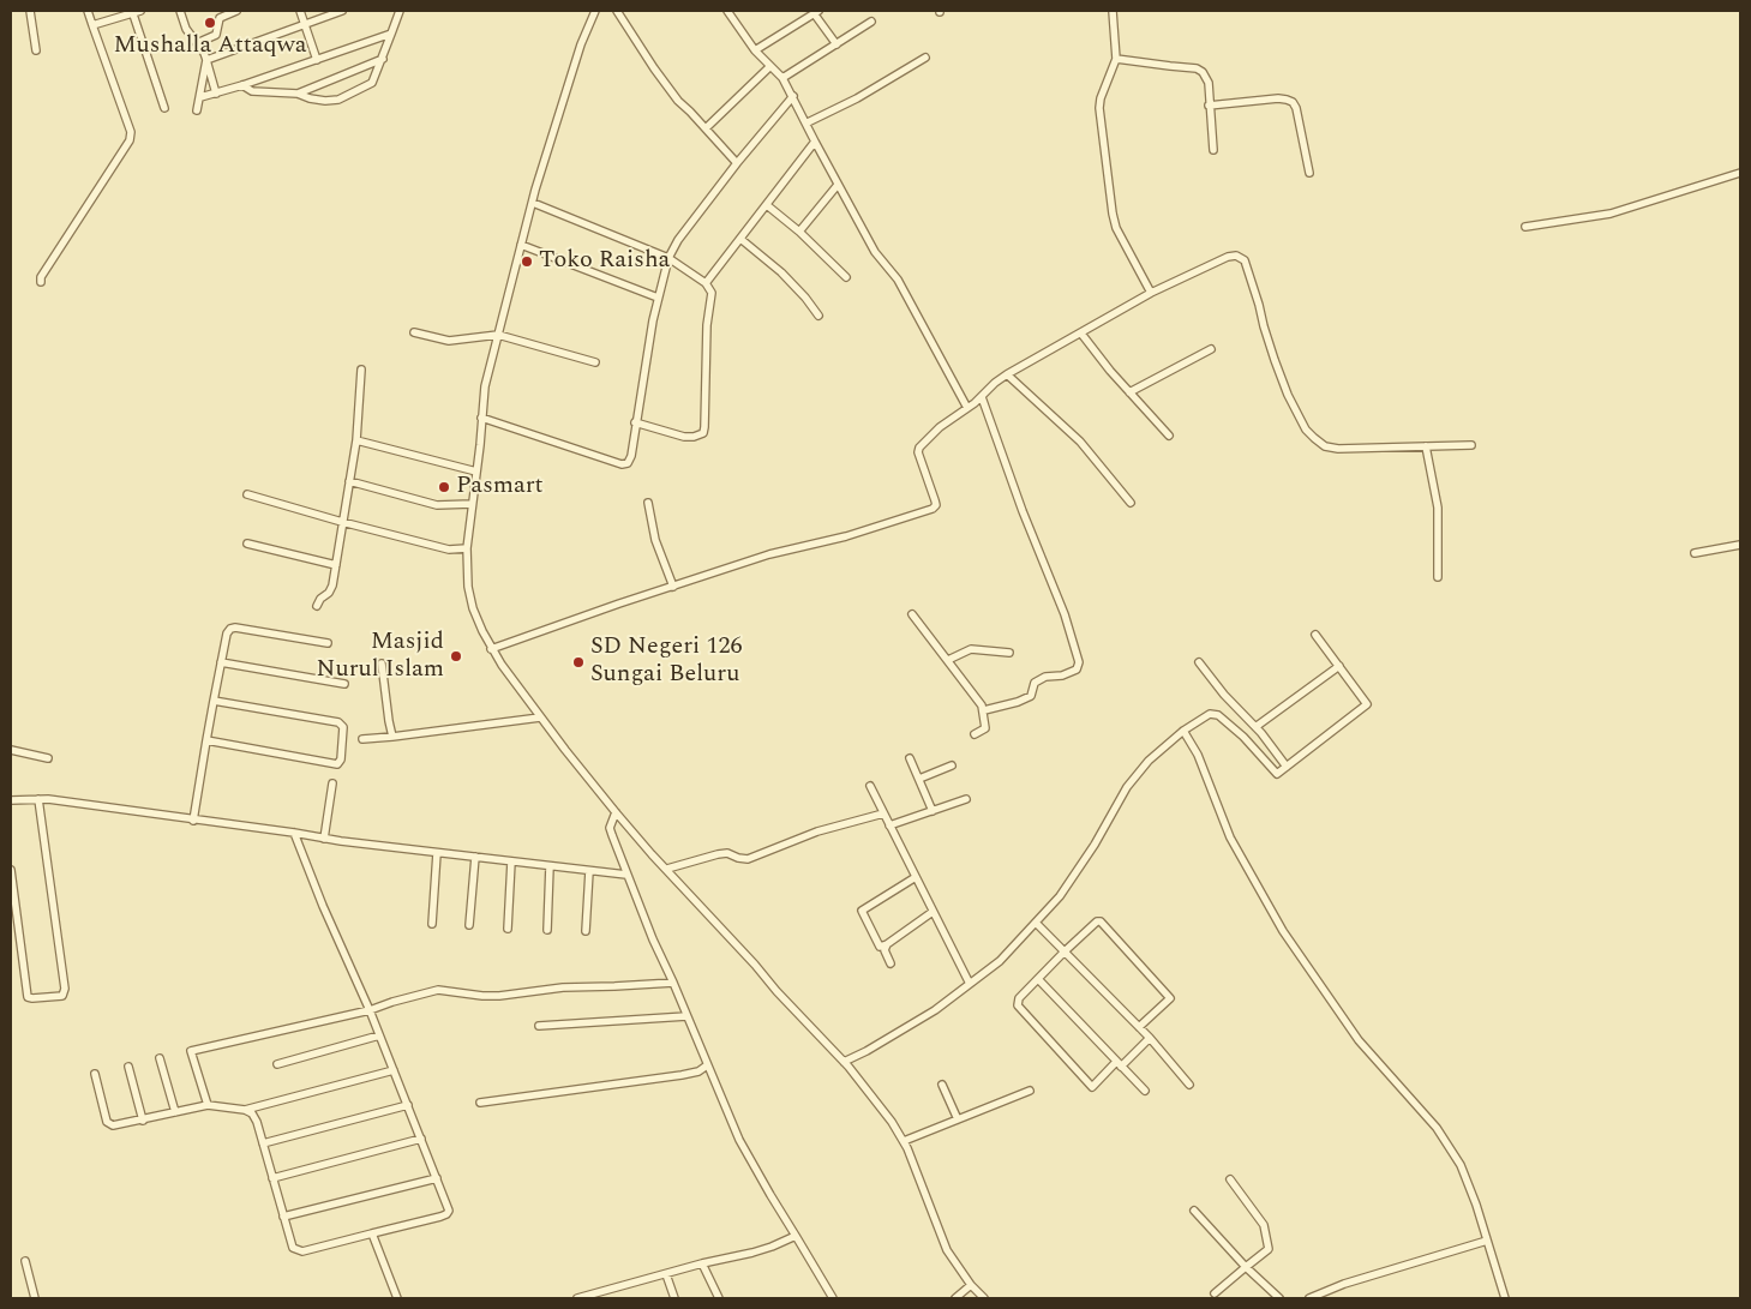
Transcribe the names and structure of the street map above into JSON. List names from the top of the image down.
{
  "places": [
    "Mushalla Attaqwa",
    "Toko Raisha",
    "Pasmart",
    "Masjid Nurul Islam",
    "SD Negeri 126 Sungai Beluru"
  ]
}
